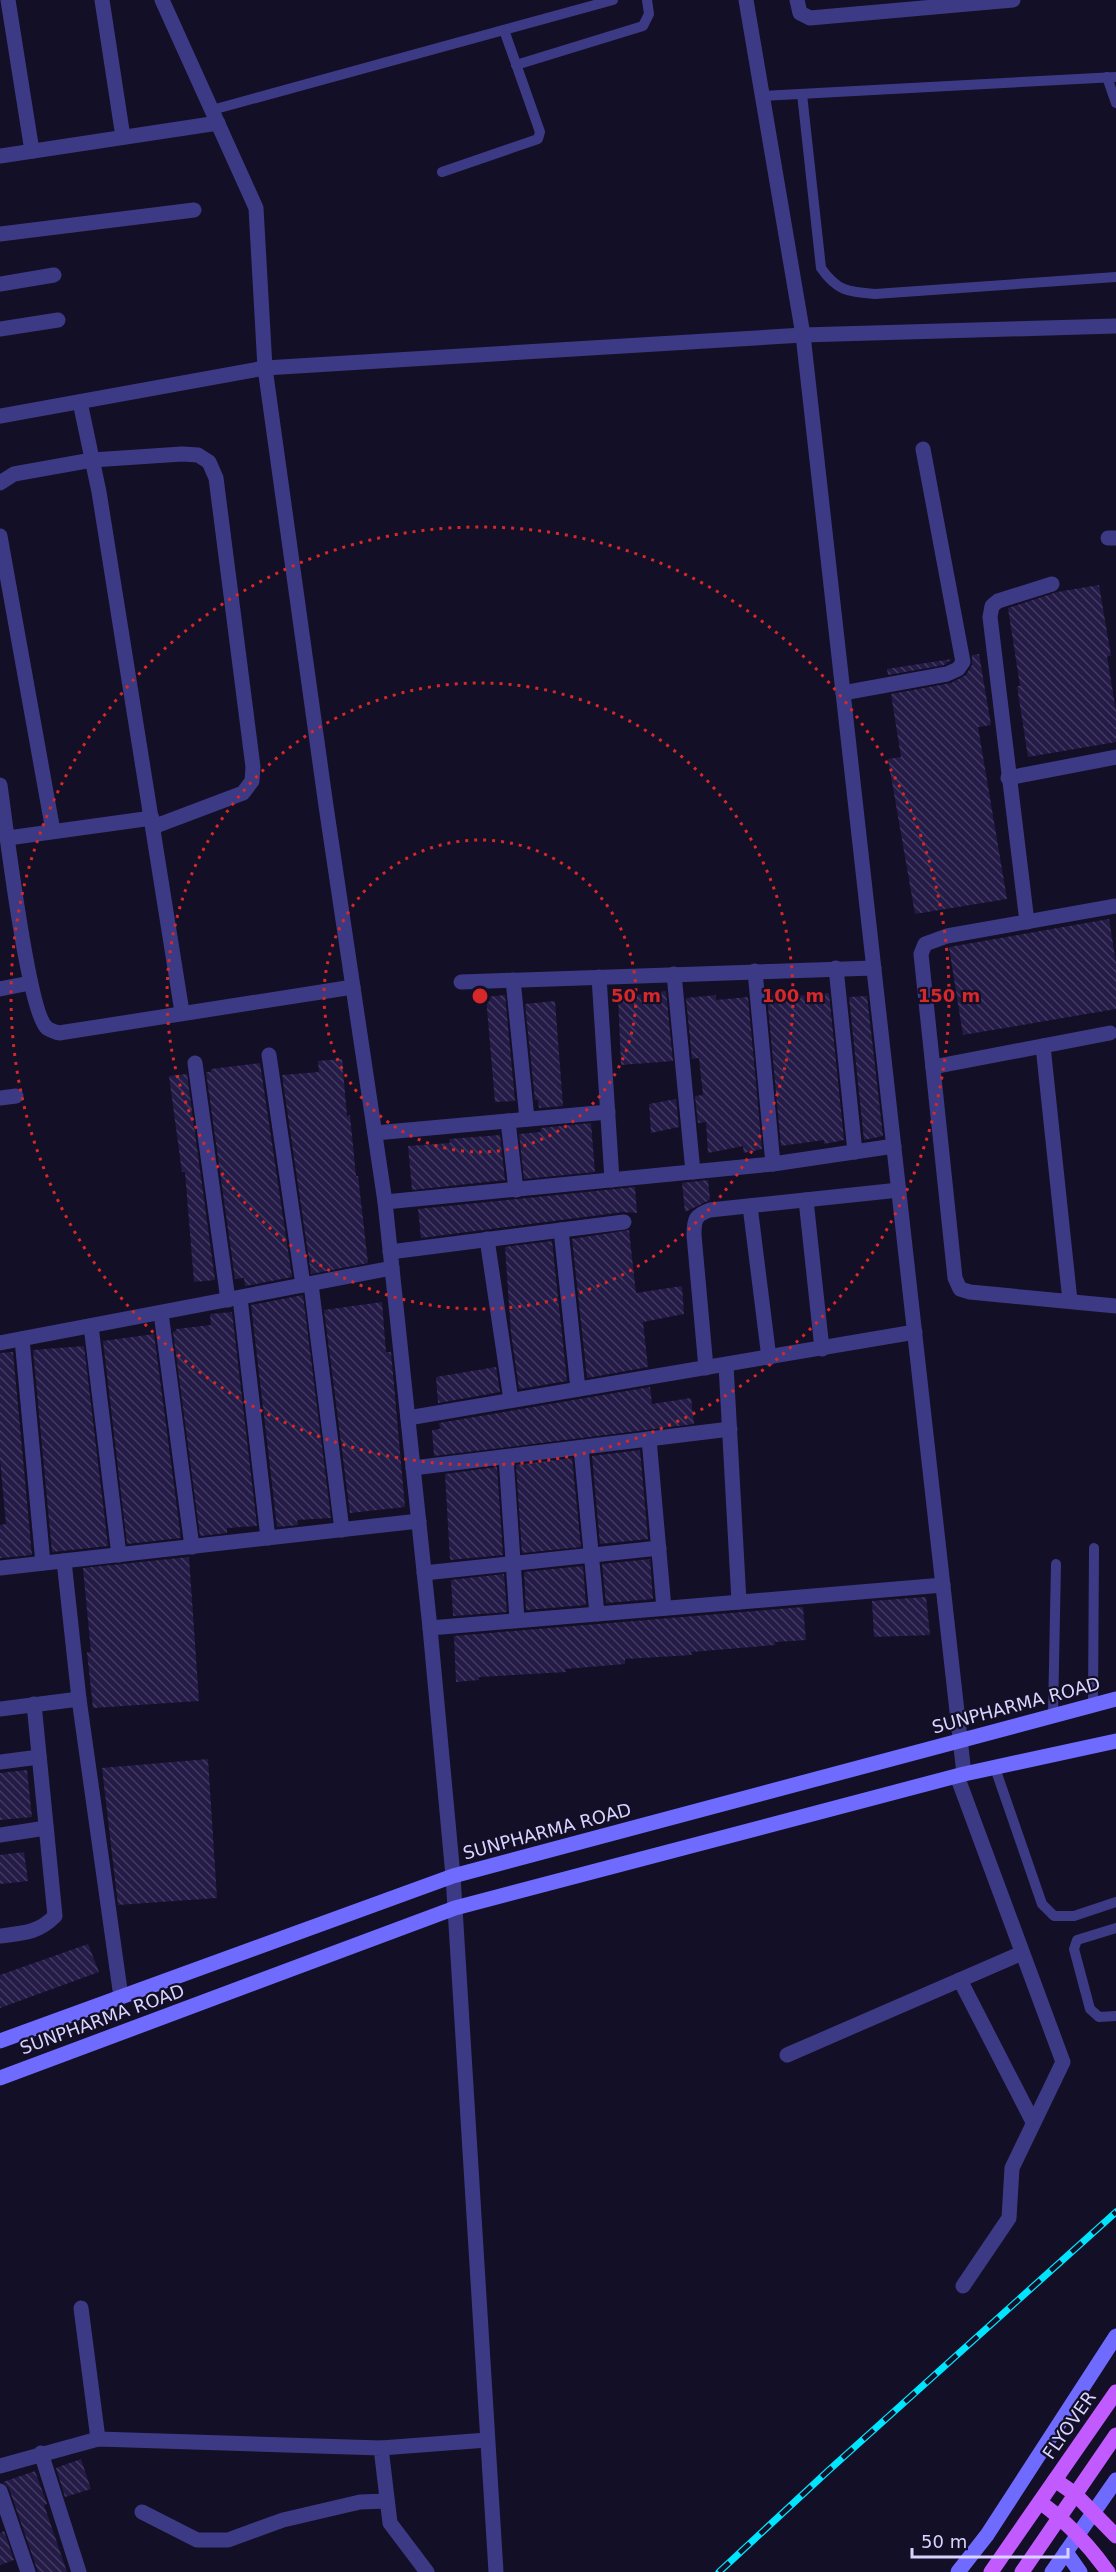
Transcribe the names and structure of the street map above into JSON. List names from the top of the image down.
{
  "streets": {
    "main road": ["FLYOVER"],
    "street": ["SUNPHARMA ROAD"]
  },
  "scale_bar": "50 m",
  "rings": ["50 m", "100 m", "150 m"]
}
